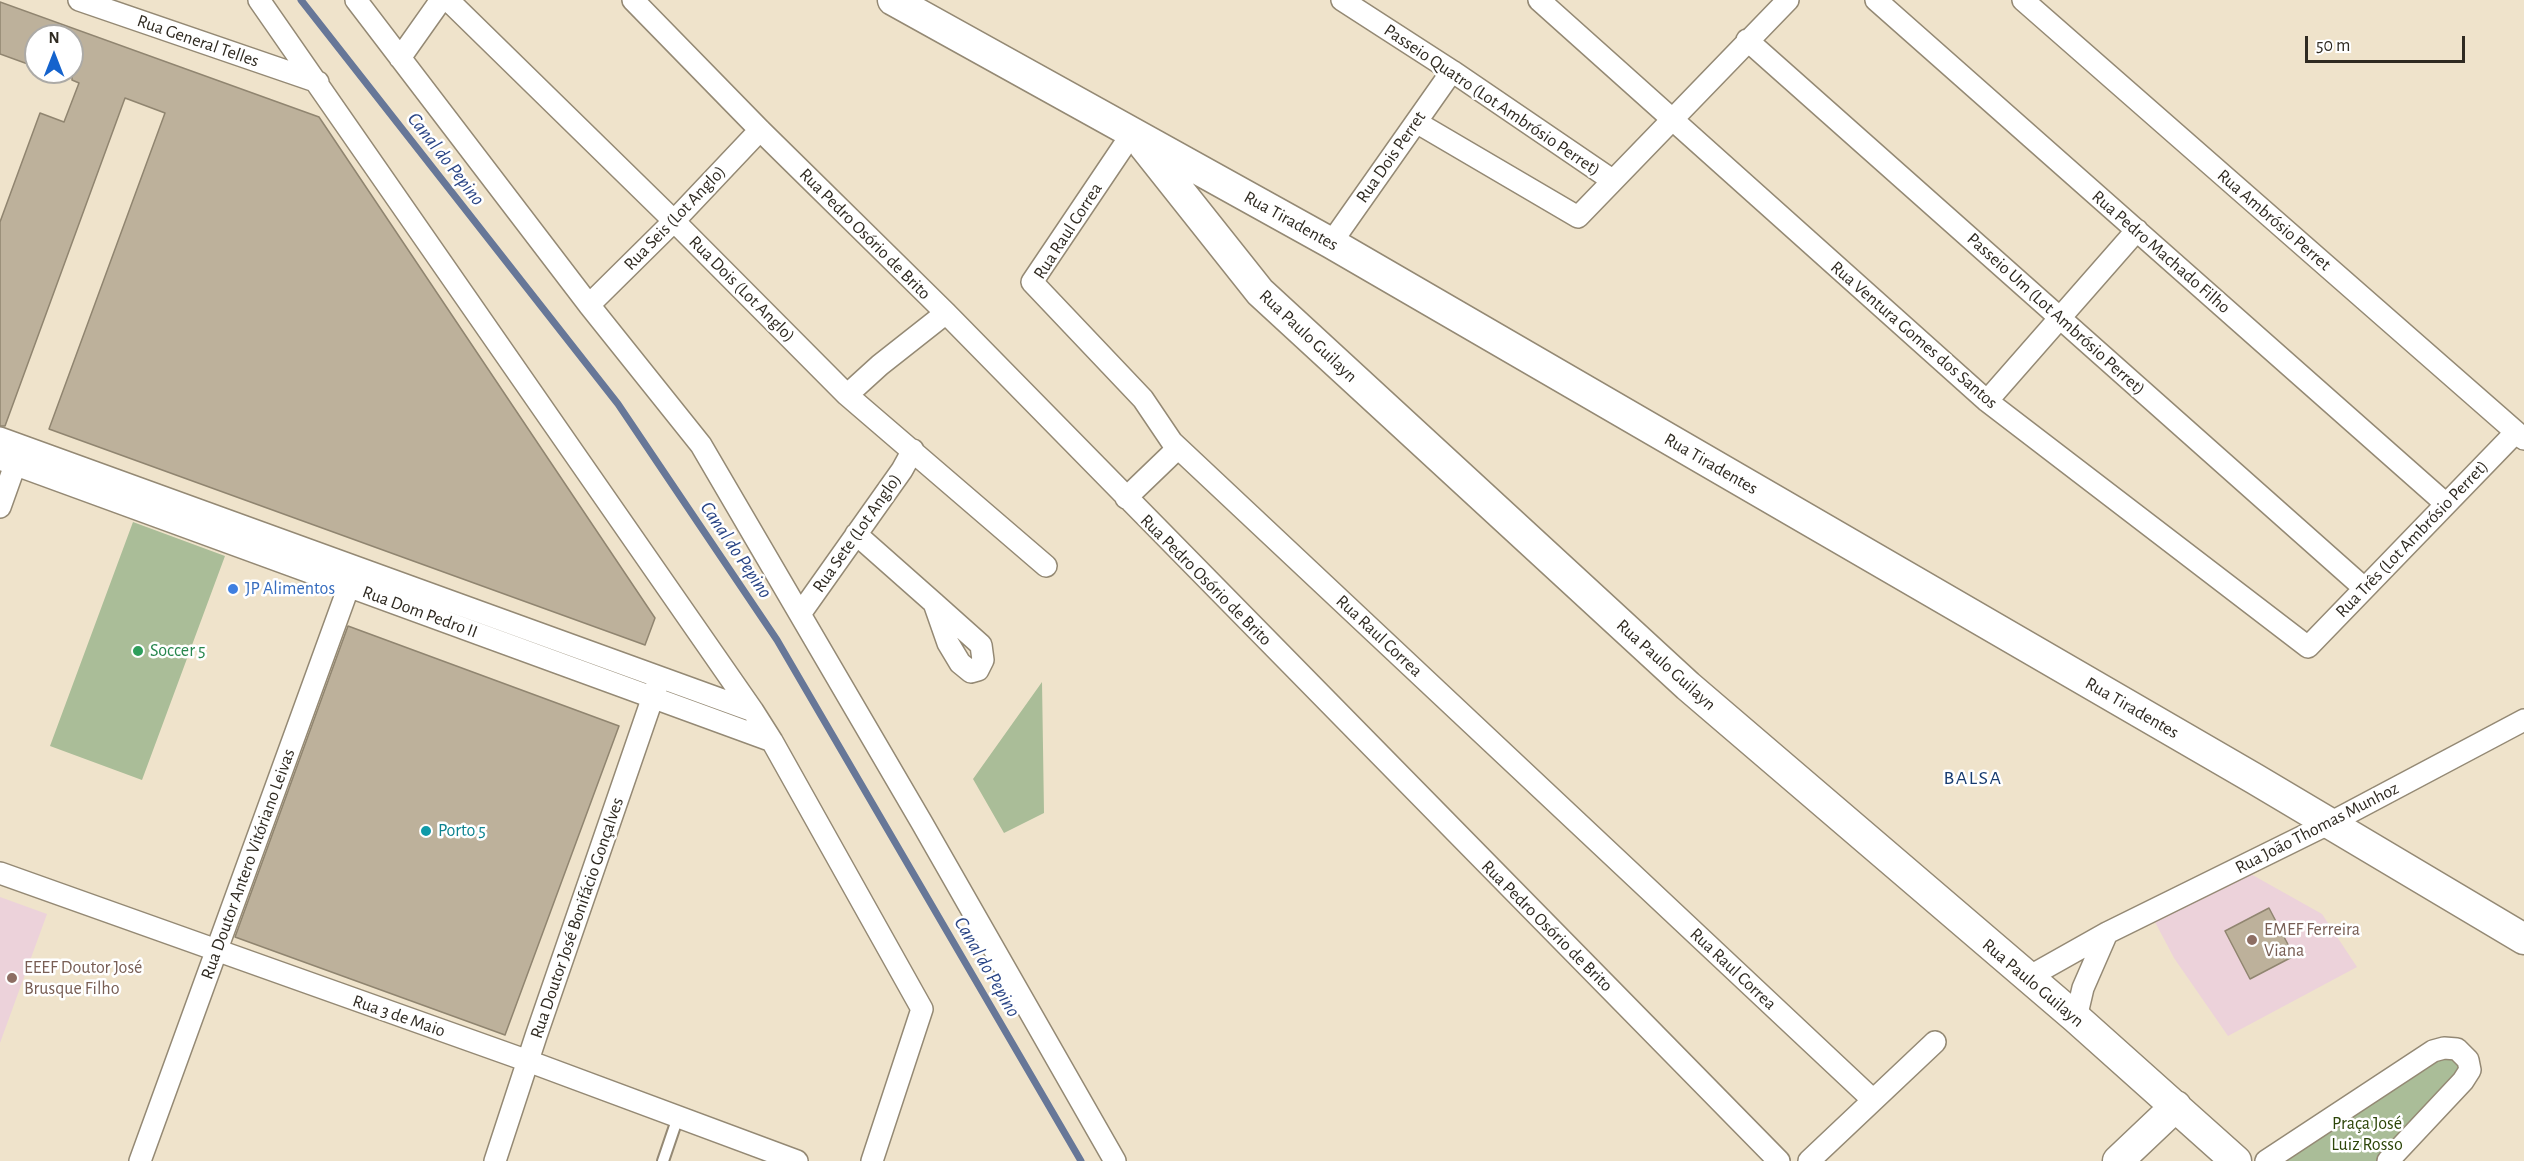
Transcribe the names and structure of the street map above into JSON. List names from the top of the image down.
{
  "streets": {
    "street": [
      "Rua General Telles",
      "Passeio Quatro (Lot Ambrósio Perret)",
      "Rua Dois Perret",
      "Rua Seis (Lot Anglo)",
      "Rua Ambrósio Perret",
      "Rua Tiradentes",
      "Rua Raul Correa",
      "Rua Pedro Osório de Brito",
      "Rua Pedro Machado Filho",
      "Rua Dois (Lot Anglo)",
      "Passeio Um (Lot Ambrósio Perret)",
      "Rua Ventura Gomes dos Santos",
      "Rua Paulo Guilayn",
      "Rua Sete (Lot Anglo)",
      "Rua Três (Lot Ambrósio Perret)",
      "Rua Dom Pedro II",
      "Rua João Thomas Munhoz",
      "Rua Doutor Antero Vitóriano Leivas",
      "Rua Doutor José Bonifácio Gonçalves",
      "Rua 3 de Maio"
    ]
  },
  "crossings": [
    ["Passeio Quatro (Lot Ambrósio Perret)", "Rua Dois Perret"],
    ["Rua Dois Perret", "Rua Tiradentes"],
    ["Rua Seis (Lot Anglo)", "Rua Pedro Osório de Brito"],
    ["Rua Seis (Lot Anglo)", "Rua Dois (Lot Anglo)"],
    ["Rua Ambrósio Perret", "Rua Três (Lot Ambrósio Perret)"],
    ["Rua Tiradentes", "Rua Raul Correa"],
    ["Rua Tiradentes", "Rua Paulo Guilayn"],
    ["Rua Tiradentes", "Rua João Thomas Munhoz"],
    ["Rua Raul Correa", "Rua Paulo Guilayn"],
    ["Rua Pedro Machado Filho", "Rua Três (Lot Ambrósio Perret)"],
    ["Rua Dois (Lot Anglo)", "Rua Sete (Lot Anglo)"],
    ["Passeio Um (Lot Ambrósio Perret)", "Rua Três (Lot Ambrósio Perret)"],
    ["Rua Ventura Gomes dos Santos", "Rua Três (Lot Ambrósio Perret)"],
    ["Rua Paulo Guilayn", "Rua João Thomas Munhoz"],
    ["Rua Dom Pedro II", "Rua Doutor Antero Vitóriano Leivas"],
    ["Rua Dom Pedro II", "Rua Doutor José Bonifácio Gonçalves"],
    ["Rua Doutor Antero Vitóriano Leivas", "Rua 3 de Maio"],
    ["Rua Doutor José Bonifácio Gonçalves", "Rua 3 de Maio"]
  ],
  "districts": ["BALSA"],
  "water": ["Canal do Pepino"],
  "parks": ["Praça José Luiz Rosso"],
  "places": [
    "JP Alimentos",
    "Soccer 5",
    "Porto 5",
    "EMEF Ferreira Viana",
    "EEEF Doutor José Brusque Filho"
  ],
  "scale_bar": "50 m",
  "north": "top"
}
